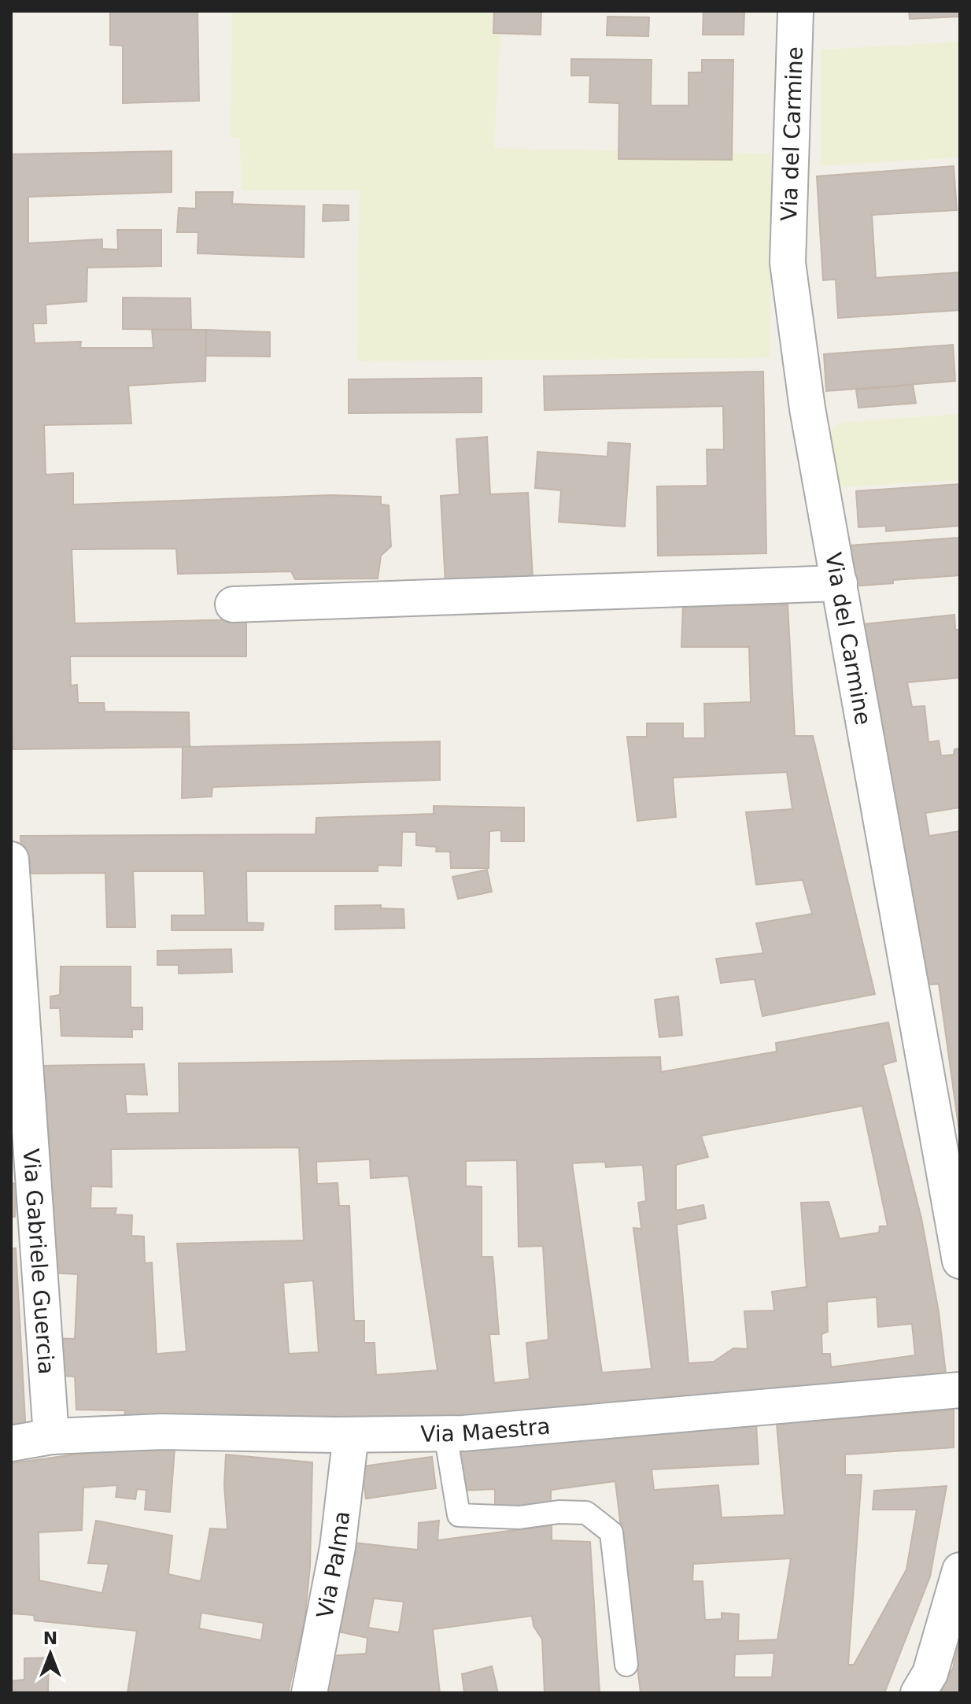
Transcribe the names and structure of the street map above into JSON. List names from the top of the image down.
{
  "streets": {
    "street": [
      "Via del Carmine",
      "Via Gabriele Guercia",
      "Via Maestra",
      "Via Palma"
    ]
  },
  "crossings": [
    ["Via Gabriele Guercia", "Via Maestra"],
    ["Via Maestra", "Via Palma"]
  ],
  "north": "top"
}
